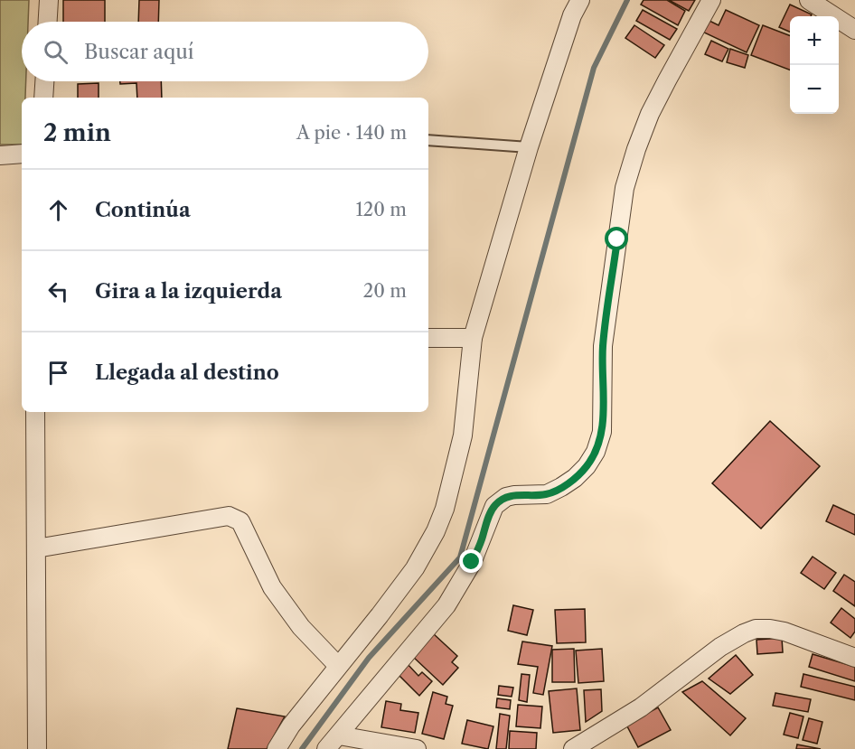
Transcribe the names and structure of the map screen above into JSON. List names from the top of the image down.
{
  "page": {
    "map_buttons": ["+", "−"],
    "search": "Buscar aquí",
    "heading": ["2 min", "A pie · 140 m"],
    "list": [
      ["Continúa", "120 m"],
      ["Gira a la izquierda", "20 m"],
      "Llegada al destino"
    ]
  }
}
